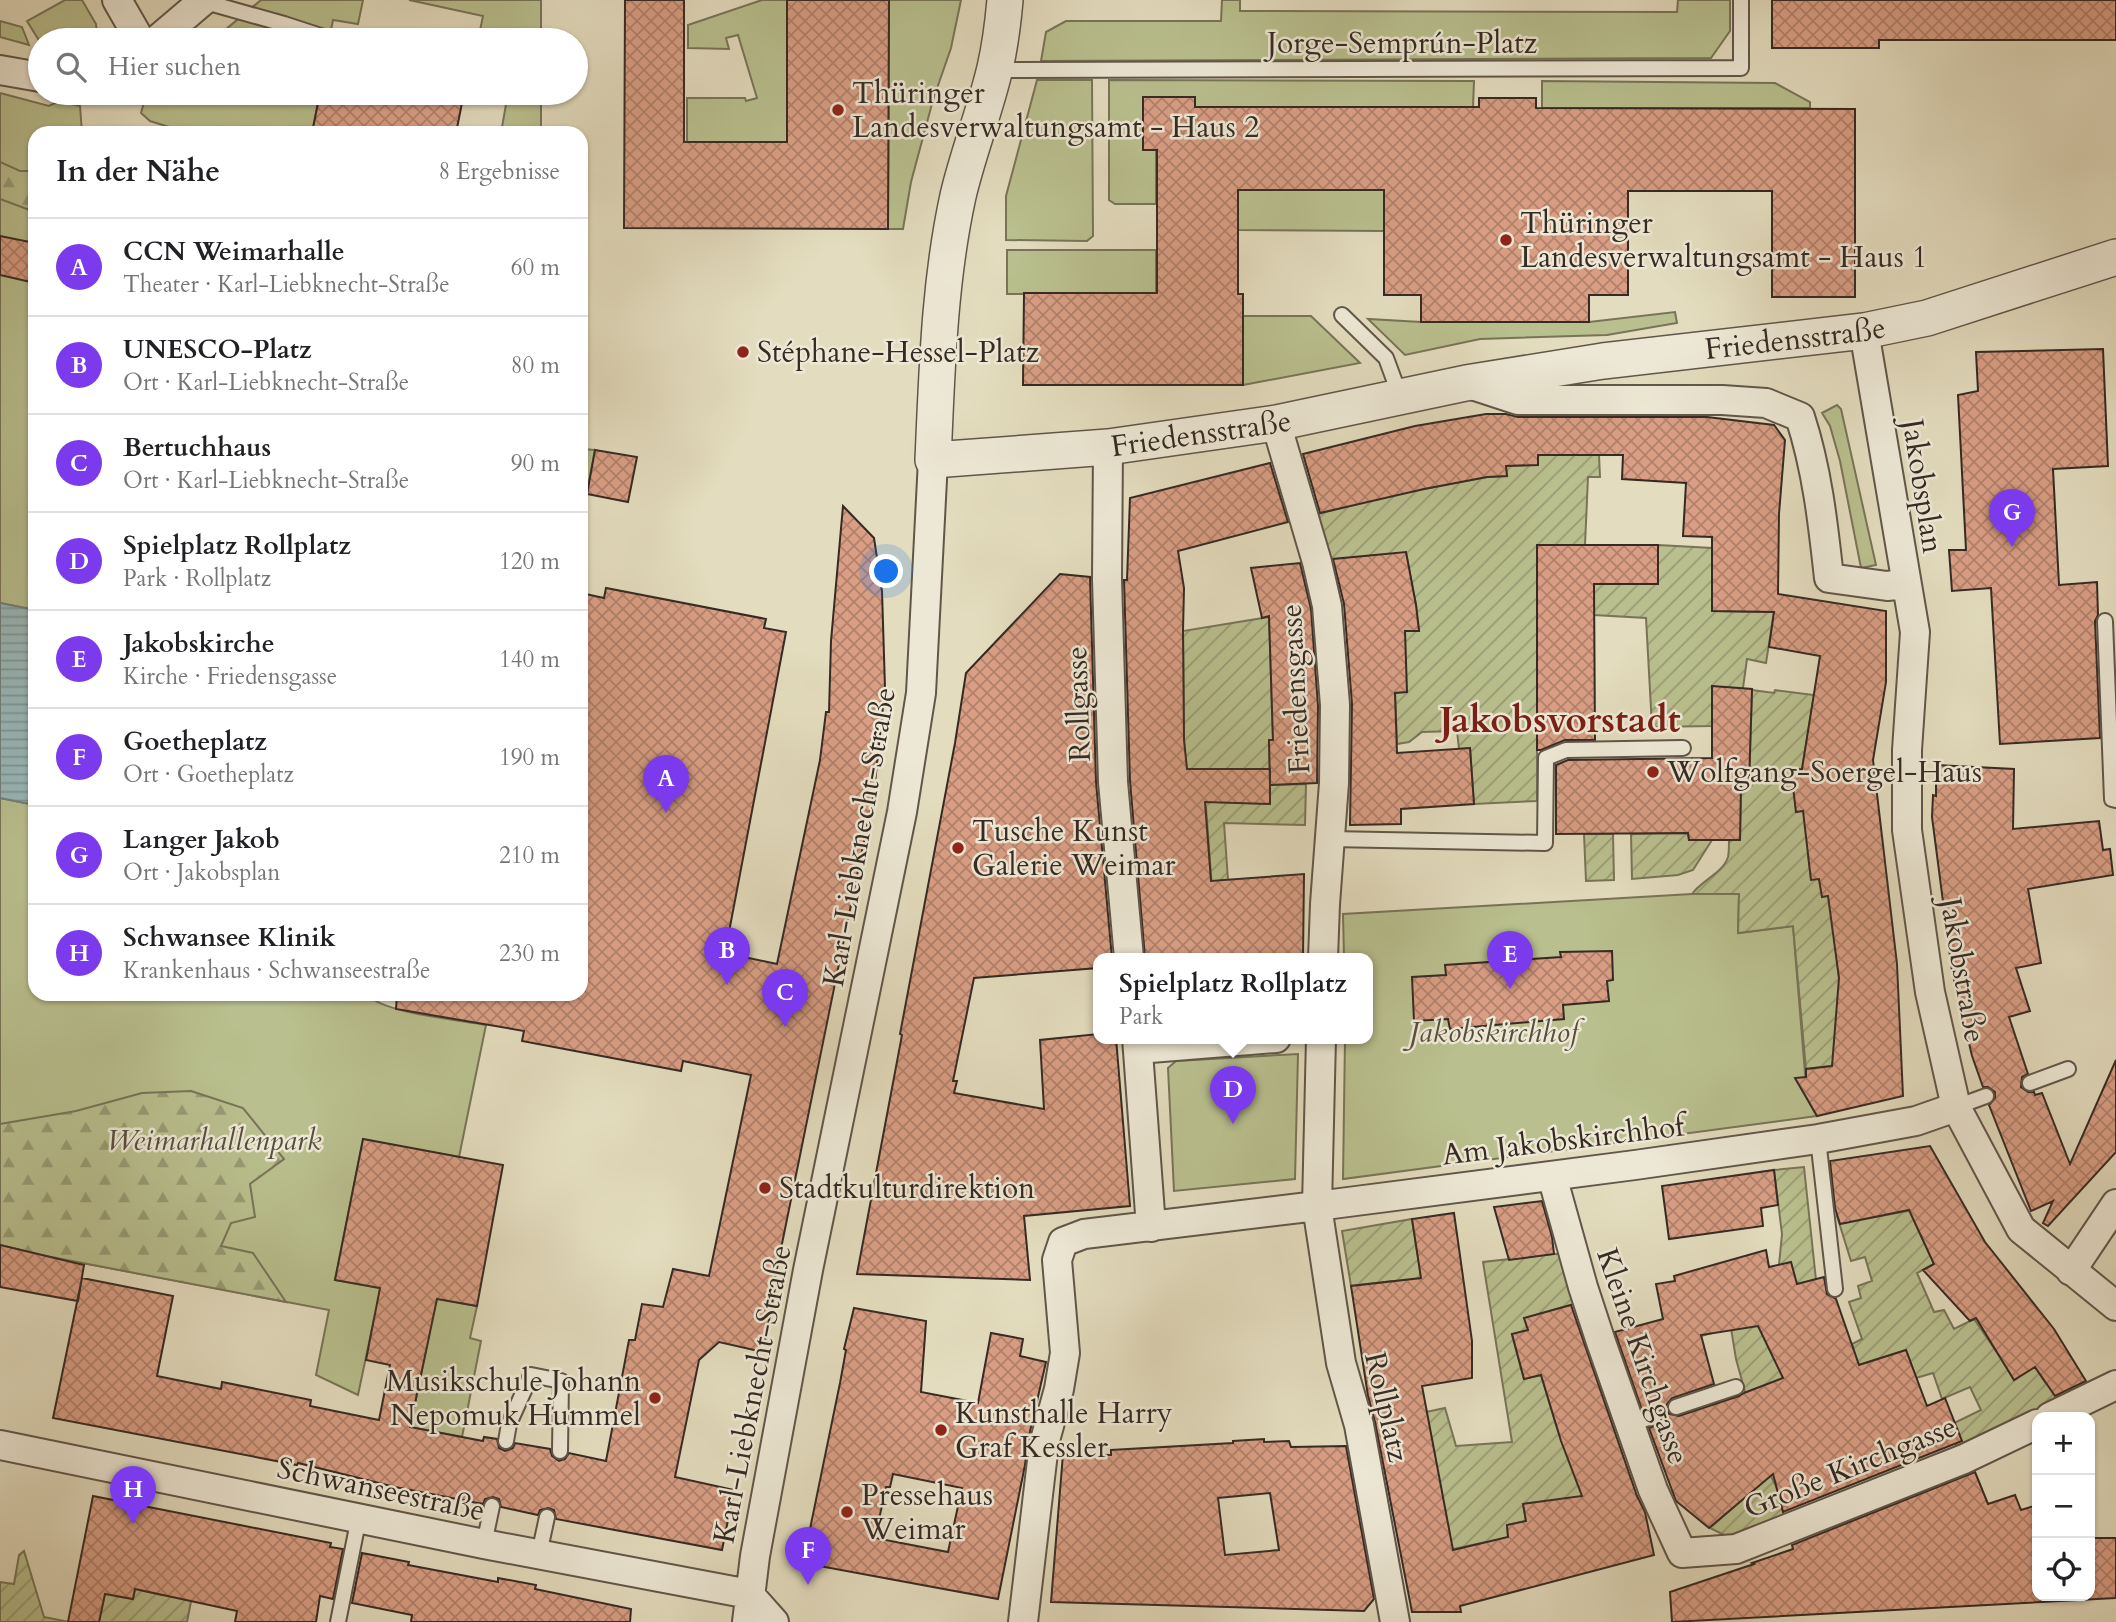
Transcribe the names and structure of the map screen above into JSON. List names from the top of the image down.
{
  "streets": {
    "street": [
      "Friedensstraße",
      "Jakobsplan",
      "Friedensgasse",
      "Rollgasse",
      "Karl-Liebknecht-Straße",
      "Jakobstraße",
      "Am Jakobskirchhof",
      "Kleine Kirchgasse",
      "Rollplatz",
      "Große Kirchgasse",
      "Schwanseestraße"
    ],
    "lane": ["Jorge-Semprún-Platz"]
  },
  "crossings": [
    ["Friedensstraße", "Jakobsplan"],
    ["Friedensstraße", "Friedensgasse"],
    ["Friedensstraße", "Rollgasse"],
    ["Friedensstraße", "Karl-Liebknecht-Straße"],
    ["Jakobsplan", "Jakobstraße"],
    ["Karl-Liebknecht-Straße", "Schwanseestraße"],
    ["Jakobstraße", "Am Jakobskirchhof"],
    ["Am Jakobskirchhof", "Kleine Kirchgasse"],
    ["Am Jakobskirchhof", "Rollplatz"],
    ["Kleine Kirchgasse", "Große Kirchgasse"]
  ],
  "districts": ["Jakobsvorstadt"],
  "parks": ["Jakobskirchhof", "Weimarhallenpark"],
  "places": [
    "Thüringer Landesverwaltungsamt - Haus 2",
    "Thüringer Landesverwaltungsamt - Haus 1",
    "Stéphane-Hessel-Platz",
    "Wolfgang-Soergel-Haus",
    "Tusche Kunst Galerie Weimar",
    "Stadtkulturdirektion",
    "Musikschule Johann Nepomuk Hummel",
    "Kunsthalle Harry Graf Kessler",
    "Pressehaus Weimar"
  ],
  "page": {
    "search": "Hier suchen",
    "heading": ["In der Nähe", "8 Ergebnisse"],
    "list": [
      {
        "mark": "A",
        "name": "CCN Weimarhalle",
        "note": "Theater · Karl-Liebknecht-Straße",
        "value": "60 m"
      },
      {
        "mark": "B",
        "name": "UNESCO-Platz",
        "note": "Ort · Karl-Liebknecht-Straße",
        "value": "80 m"
      },
      {
        "mark": "C",
        "name": "Bertuchhaus",
        "note": "Ort · Karl-Liebknecht-Straße",
        "value": "90 m"
      },
      {
        "mark": "D",
        "name": "Spielplatz Rollplatz",
        "note": "Park · Rollplatz",
        "value": "120 m"
      },
      {
        "mark": "E",
        "name": "Jakobskirche",
        "note": "Kirche · Friedensgasse",
        "value": "140 m"
      },
      {
        "mark": "F",
        "name": "Goetheplatz",
        "note": "Ort · Goetheplatz",
        "value": "190 m"
      },
      {
        "mark": "G",
        "name": "Langer Jakob",
        "note": "Ort · Jakobsplan",
        "value": "210 m"
      },
      {
        "mark": "H",
        "name": "Schwansee Klinik",
        "note": "Krankenhaus · Schwanseestraße",
        "value": "230 m"
      }
    ],
    "pins": [
      "G",
      "A",
      "B",
      "E",
      "C",
      "D",
      "H",
      "F"
    ],
    "popup": ["Spielplatz Rollplatz", "Park"],
    "map_buttons": ["+", "−"]
  }
}
